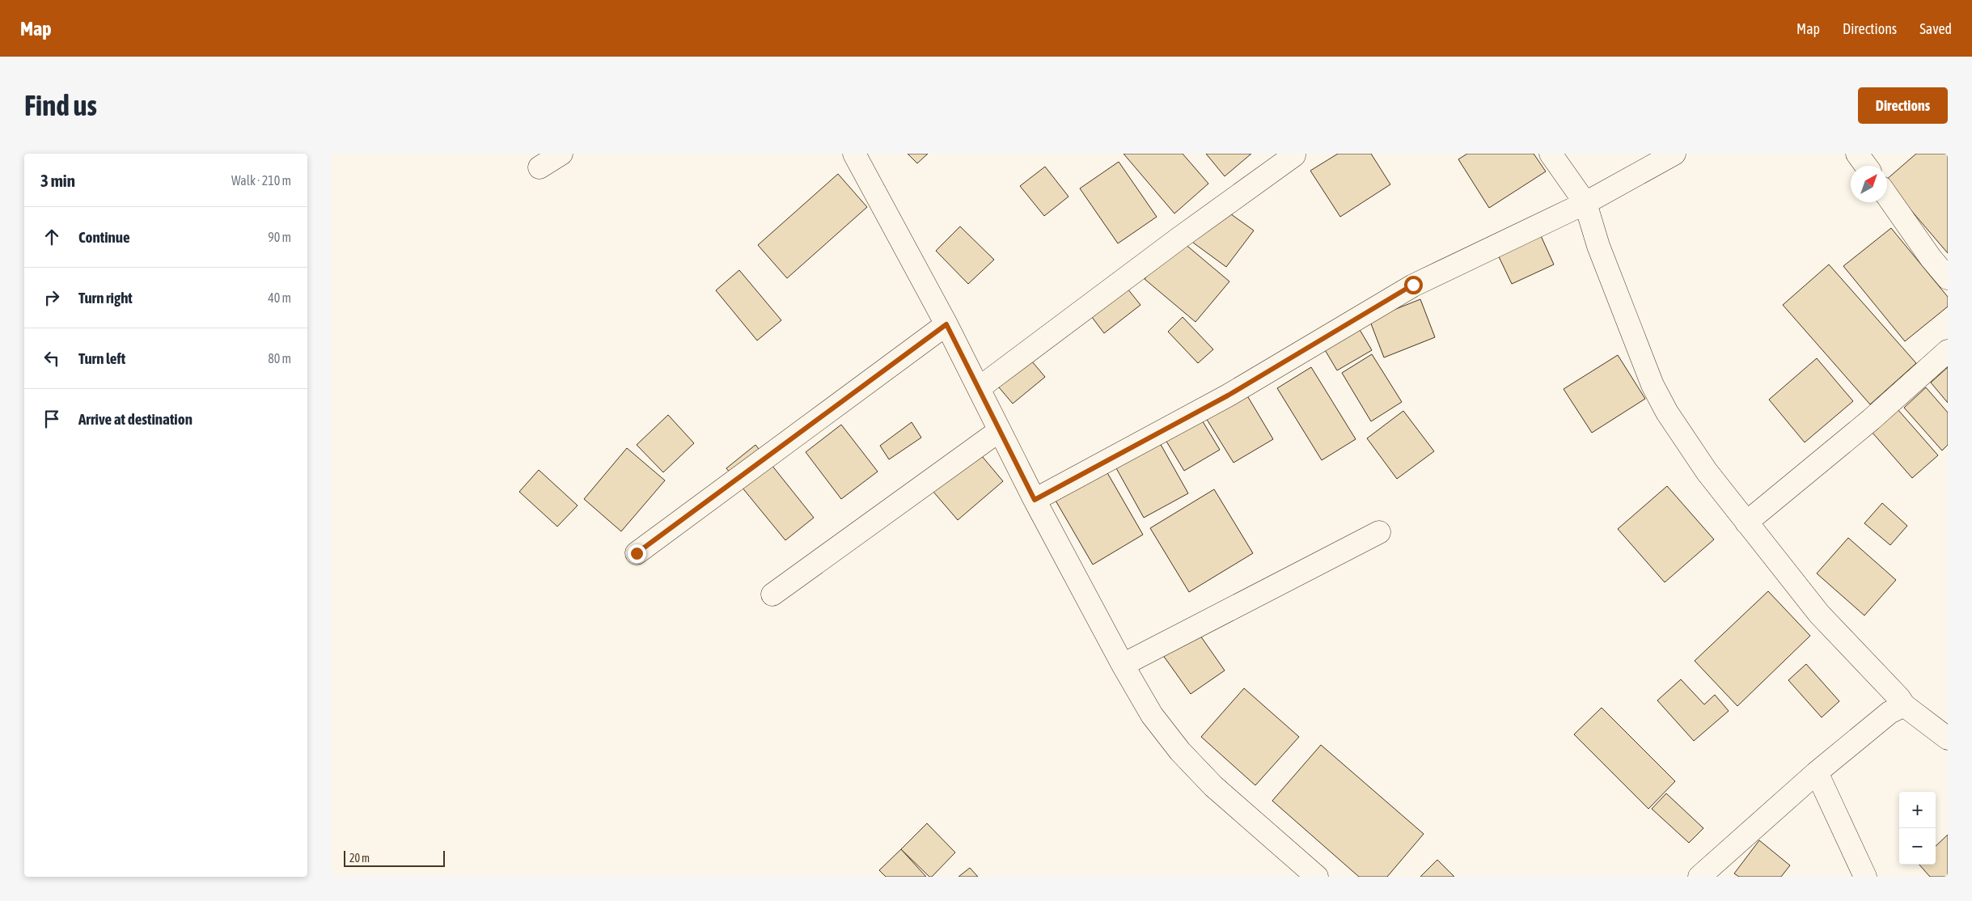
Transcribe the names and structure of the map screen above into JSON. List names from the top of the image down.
{
  "scale_bar": "20 m",
  "north": "top right",
  "page": {
    "header": "Map",
    "nav": ["Map", "Directions", "Saved"],
    "buttons": "Directions",
    "title": "Find us",
    "heading": ["3 min", "Walk · 210 m"],
    "list": [
      ["Continue", "90 m"],
      ["Turn right", "40 m"],
      ["Turn left", "80 m"],
      "Arrive at destination"
    ],
    "map_buttons": ["+", "−"],
    "scale": "20 m"
  }
}
